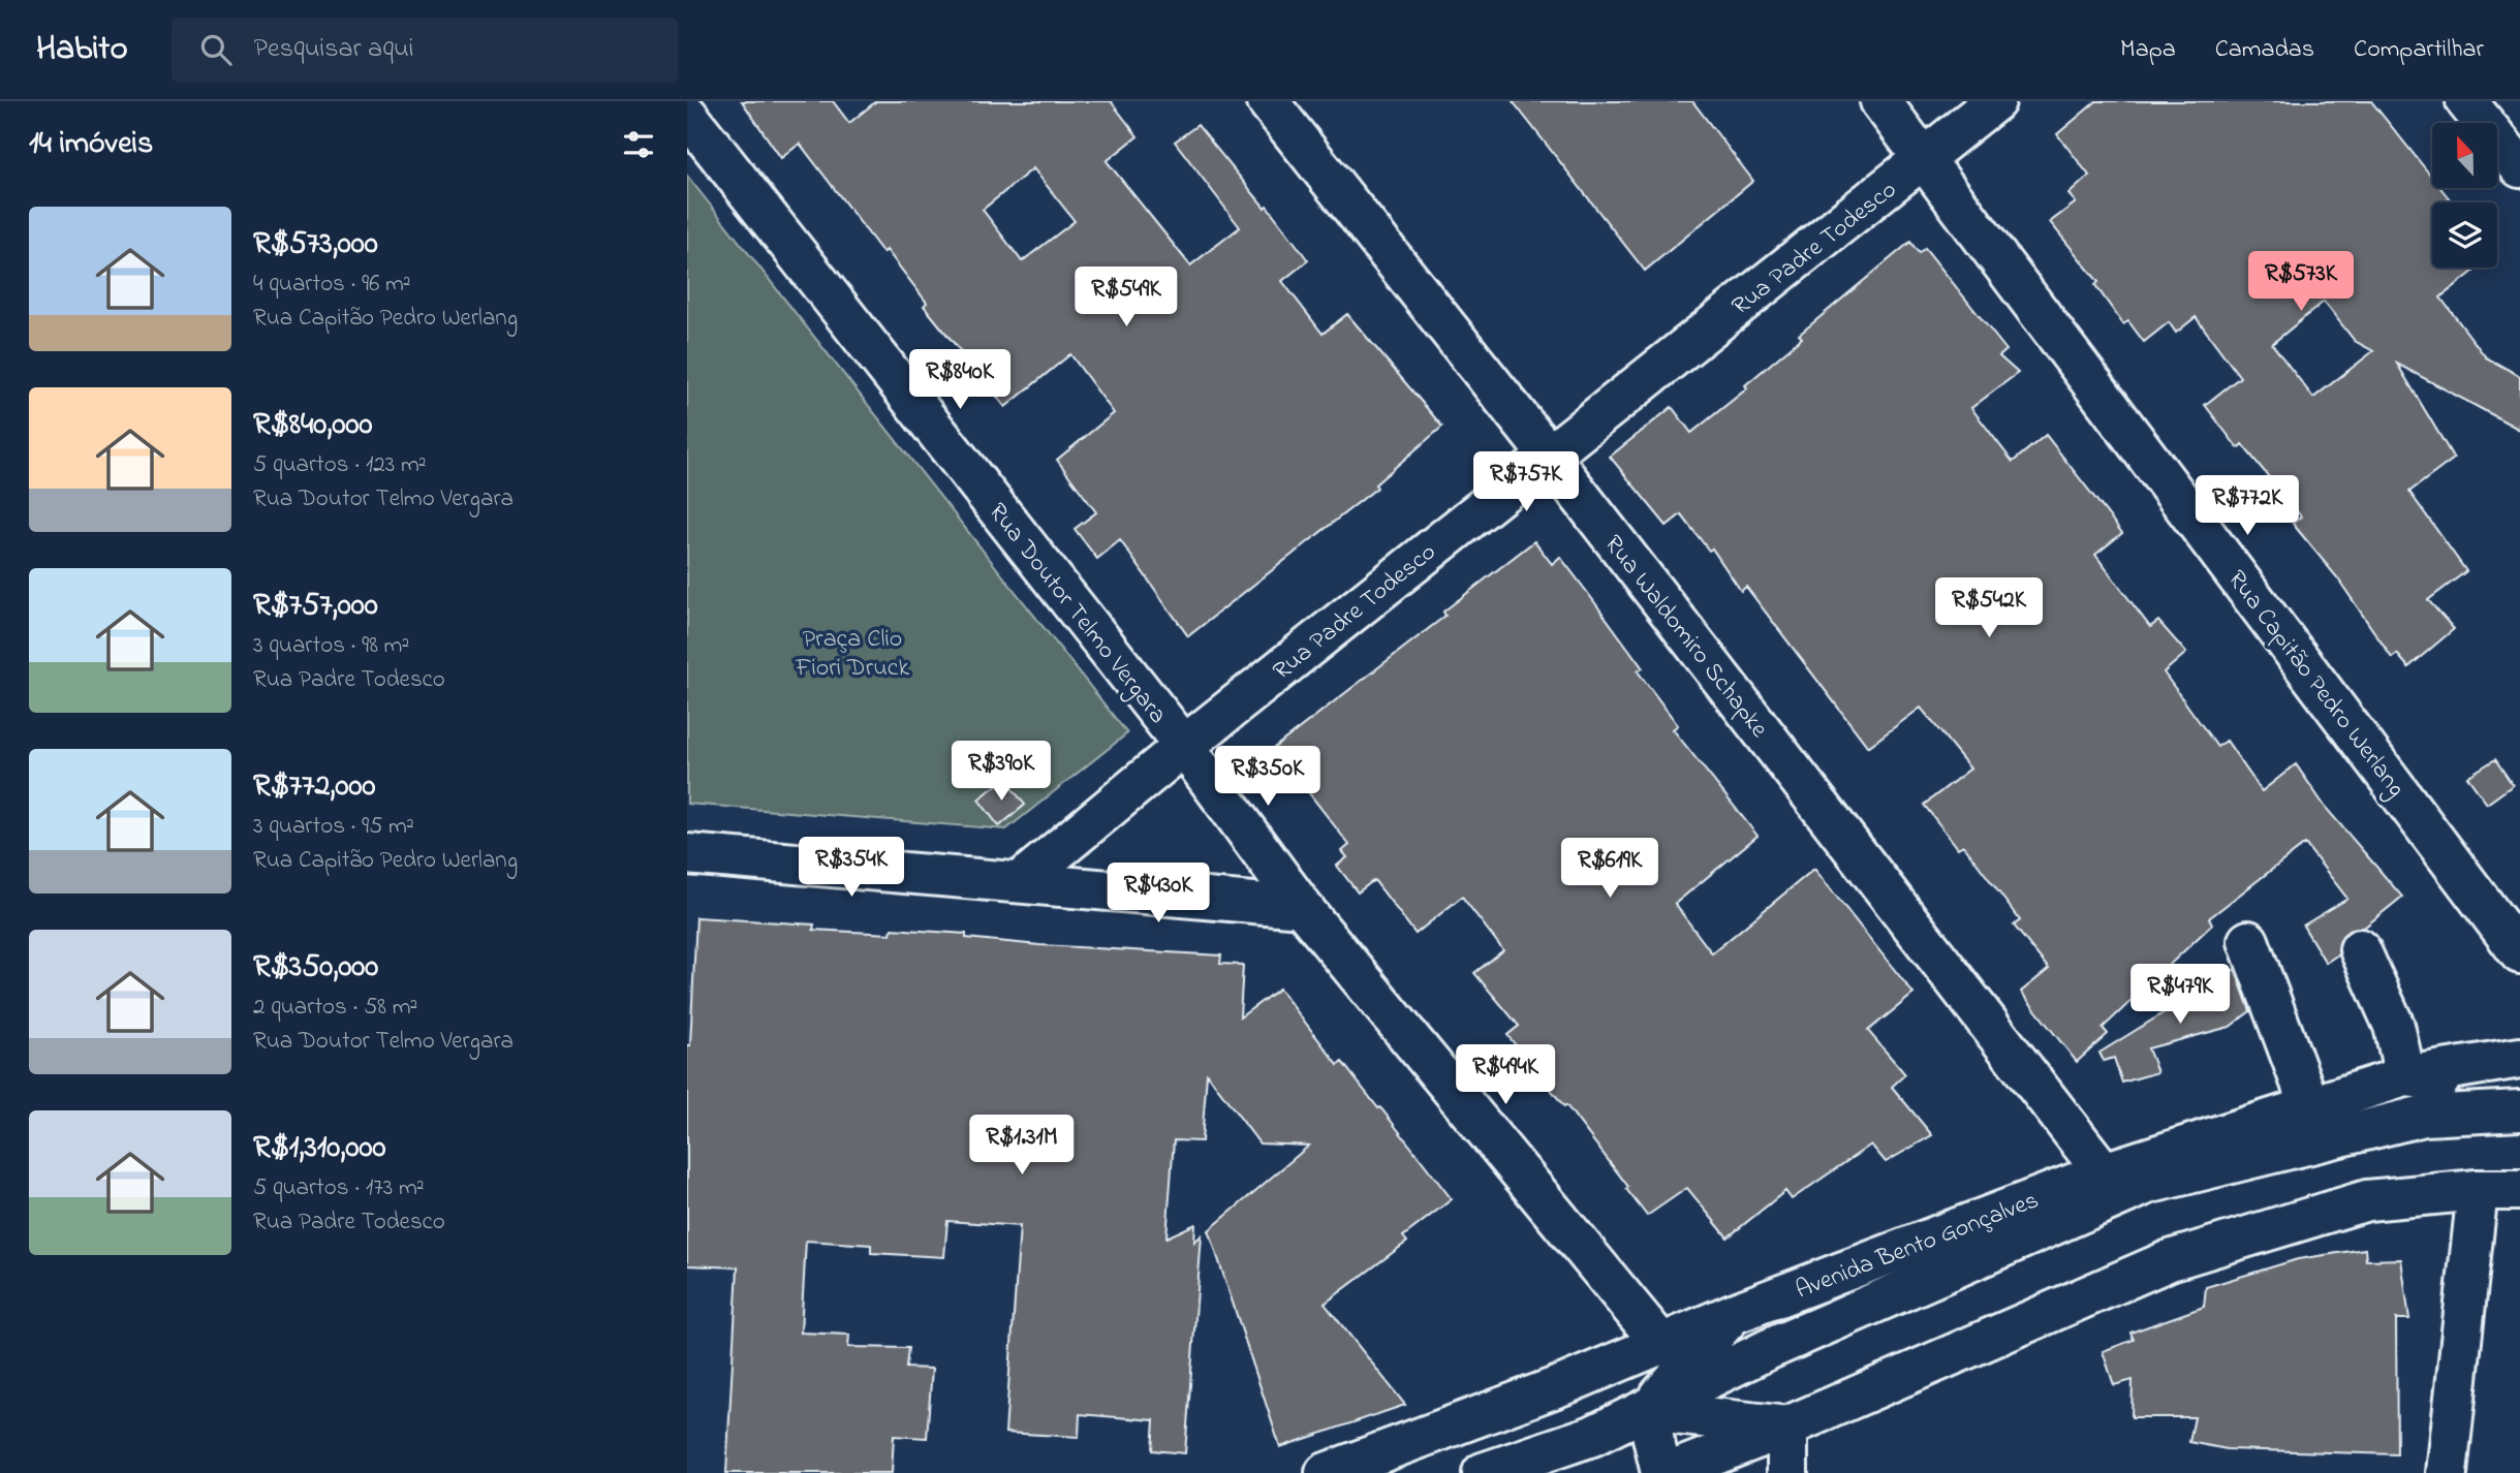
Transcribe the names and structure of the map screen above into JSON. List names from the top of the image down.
{
  "streets": {
    "street": [
      "Rua Padre Todesco",
      "Rua Doutor Telmo Vergara",
      "Rua Waldomiro Schapke",
      "Rua Capitão Pedro Werlang",
      "Avenida Bento Gonçalves"
    ]
  },
  "crossings": [
    ["Rua Padre Todesco", "Rua Doutor Telmo Vergara"],
    ["Rua Padre Todesco", "Rua Waldomiro Schapke"],
    ["Rua Padre Todesco", "Rua Capitão Pedro Werlang"],
    ["Rua Doutor Telmo Vergara", "Avenida Bento Gonçalves"],
    ["Rua Waldomiro Schapke", "Avenida Bento Gonçalves"]
  ],
  "parks": ["Praça Clio Fiori Druck"],
  "north": "top",
  "page": {
    "header": "Habito",
    "search": "Pesquisar aqui",
    "nav": ["Mapa", "Camadas", "Compartilhar"],
    "heading": "14 imóveis",
    "list": [
      {
        "name": "R$573,000",
        "note": "4 quartos · 96 m² · Rua Capitão Pedro Werlang"
      },
      {
        "name": "R$840,000",
        "note": "5 quartos · 123 m² · Rua Doutor Telmo Vergara"
      },
      {
        "name": "R$757,000",
        "note": "3 quartos · 98 m² · Rua Padre Todesco"
      },
      {
        "name": "R$772,000",
        "note": "3 quartos · 95 m² · Rua Capitão Pedro Werlang"
      },
      {
        "name": "R$350,000",
        "note": "2 quartos · 58 m² · Rua Doutor Telmo Vergara"
      },
      {
        "name": "R$1,310,000",
        "note": "5 quartos · 173 m² · Rua Padre Todesco"
      }
    ],
    "price": [
      "R$573K",
      "R$549K",
      "R$840K",
      "R$757K",
      "R$772K",
      "R$542K",
      "R$390K",
      "R$350K",
      "R$354K",
      "R$619K",
      "R$430K",
      "R$479K",
      "R$494K",
      "R$1.31M"
    ]
  }
}
